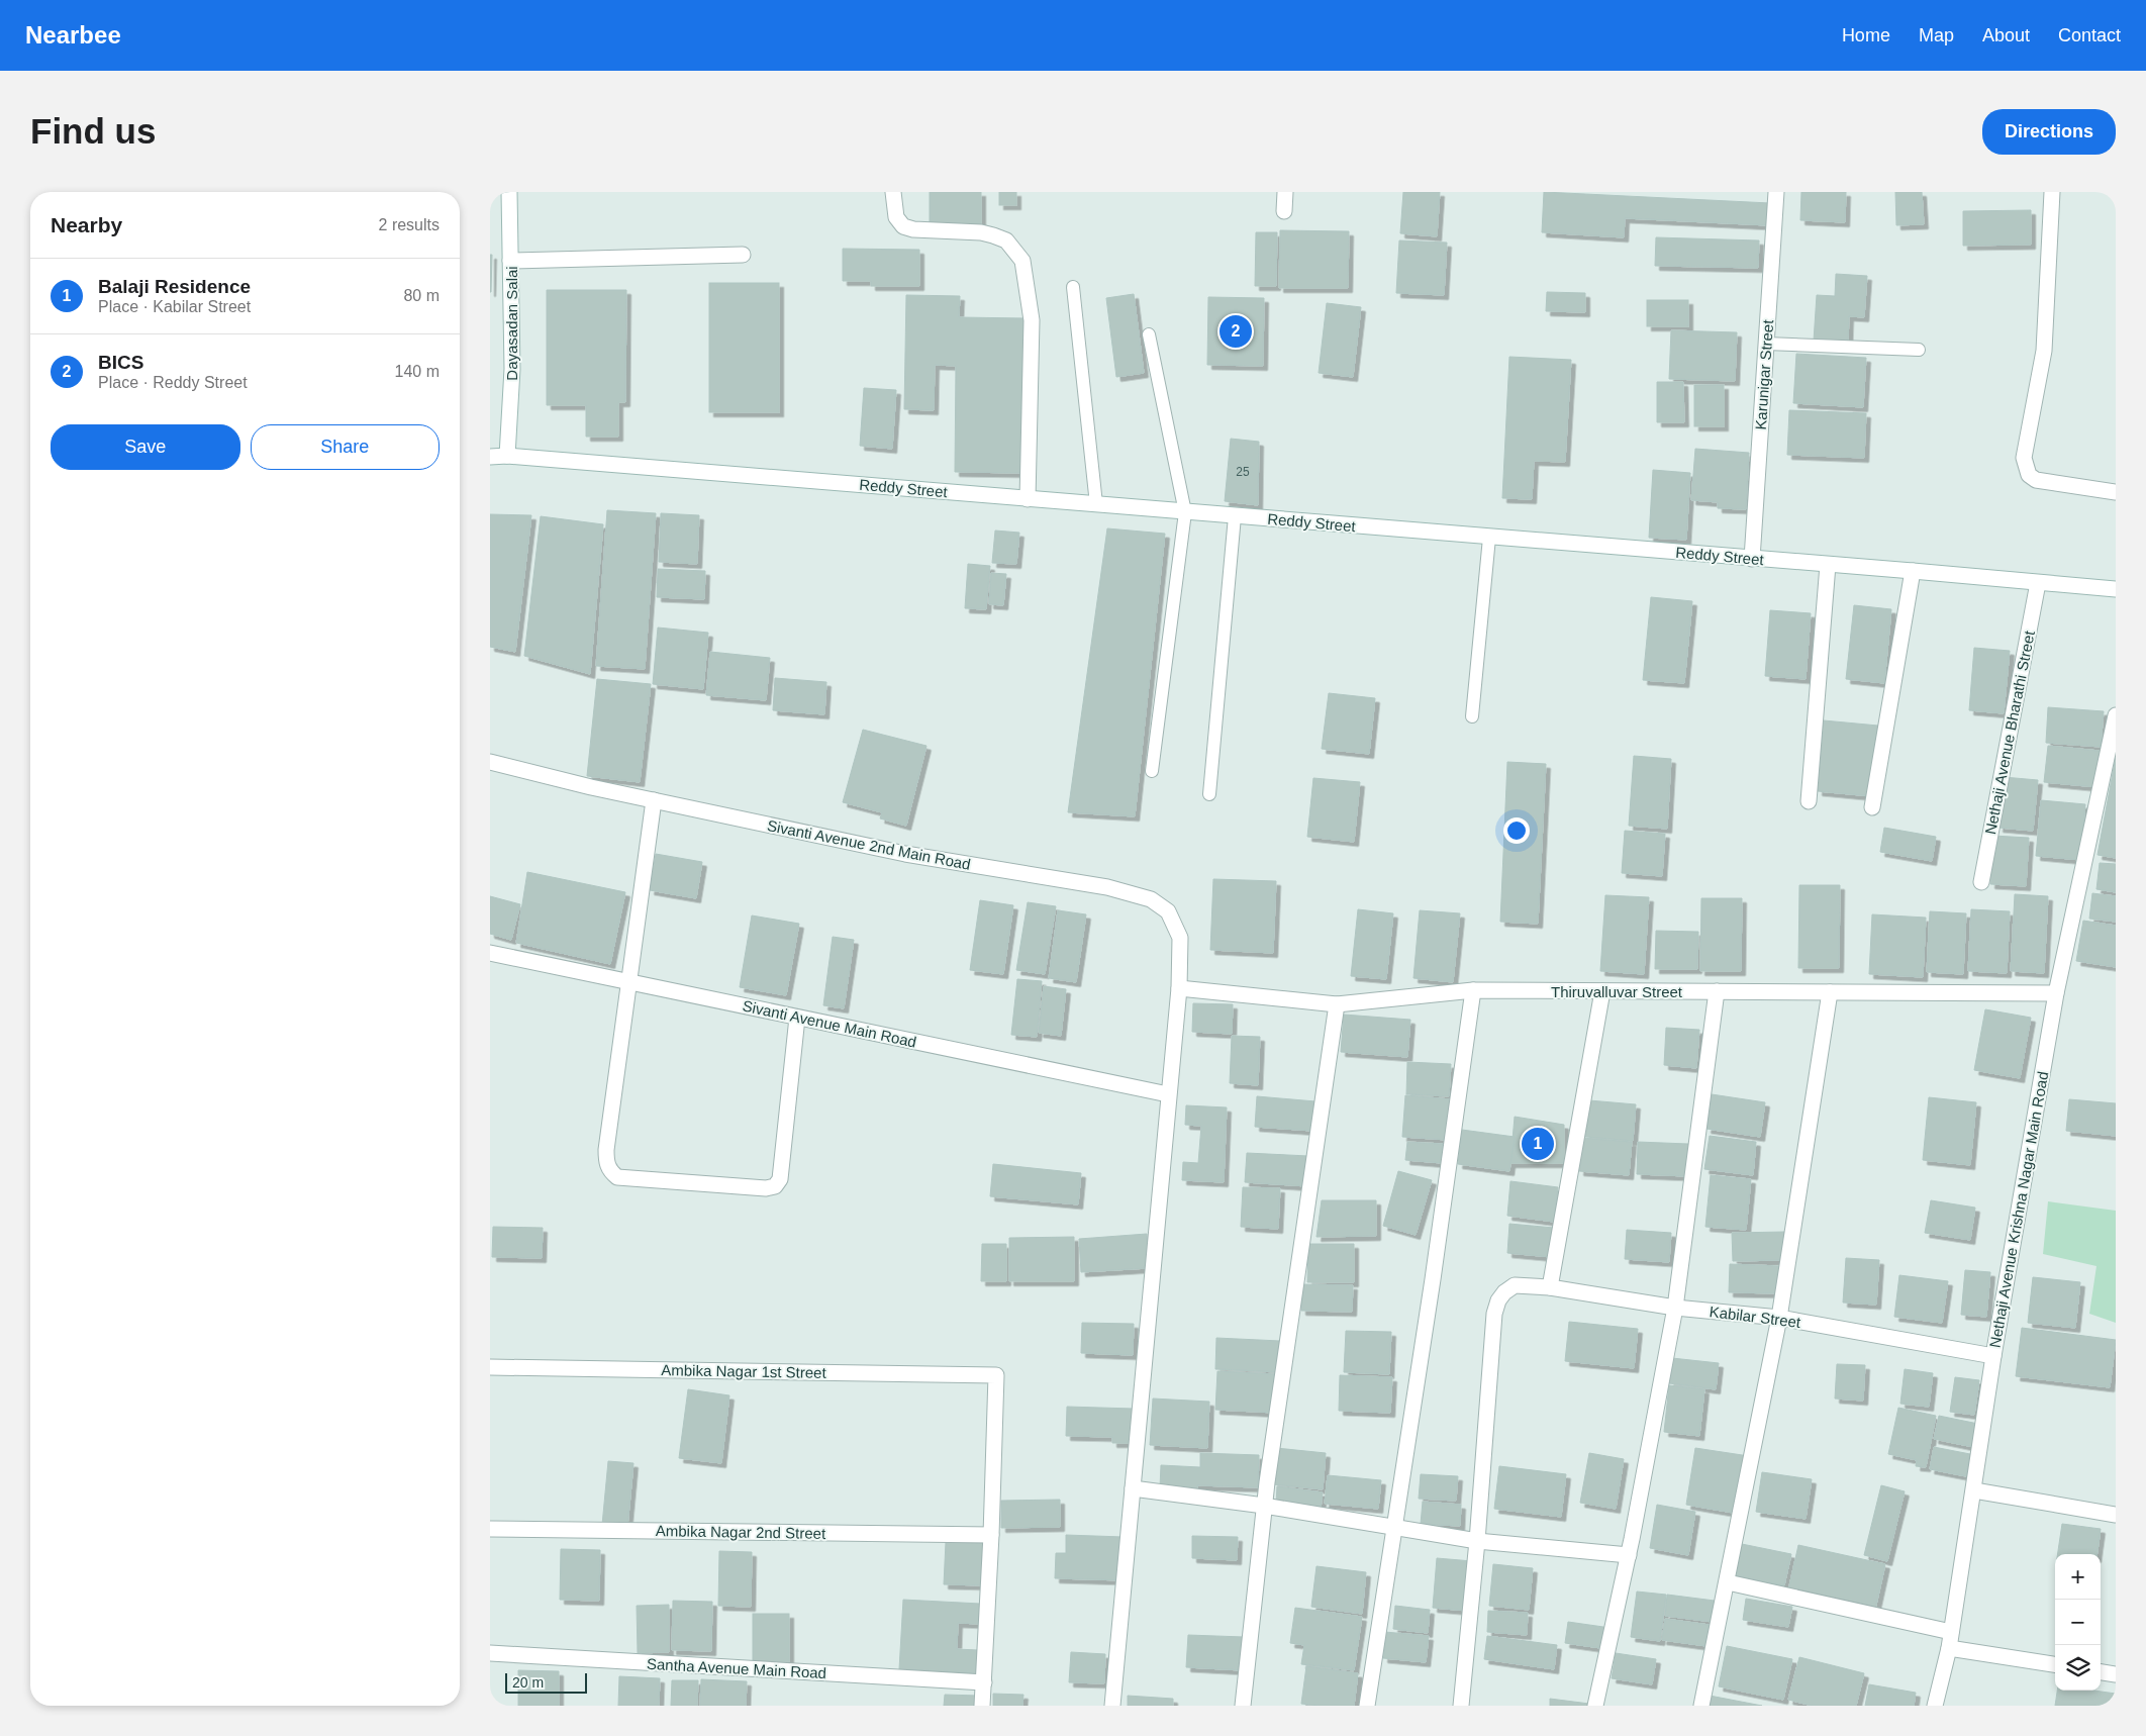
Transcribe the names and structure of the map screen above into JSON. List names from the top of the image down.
{
  "streets": {
    "street": [
      "Dayasadan Salai",
      "Karunigar Street",
      "Reddy Street",
      "Nethaji Avenue Bharathi Street",
      "Sivanti Avenue 2nd Main Road",
      "Thiruvalluvar Street",
      "Sivanti Avenue Main Road",
      "Nethaji Avenue Krishna Nagar Main Road",
      "Kabilar Street",
      "Ambika Nagar 1st Street",
      "Ambika Nagar 2nd Street",
      "Santha Avenue Main Road"
    ]
  },
  "crossings": [
    ["Dayasadan Salai", "Reddy Street"],
    ["Karunigar Street", "Reddy Street"],
    ["Reddy Street", "Nethaji Avenue Bharathi Street"],
    ["Sivanti Avenue 2nd Main Road", "Thiruvalluvar Street"],
    ["Sivanti Avenue 2nd Main Road", "Sivanti Avenue Main Road"],
    ["Thiruvalluvar Street", "Nethaji Avenue Krishna Nagar Main Road"],
    ["Nethaji Avenue Krishna Nagar Main Road", "Kabilar Street"],
    ["Ambika Nagar 1st Street", "Ambika Nagar 2nd Street"]
  ],
  "house_numbers": ["25"],
  "scale_bar": "20 m",
  "page": {
    "header": "Nearbee",
    "nav": [
      "Home",
      "Map",
      "About",
      "Contact"
    ],
    "buttons": [
      "Directions",
      ["Save", "Share"]
    ],
    "title": "Find us",
    "heading": ["Nearby", "2 results"],
    "list": [
      {
        "mark": "1",
        "name": "Balaji Residence",
        "note": "Place · Kabilar Street",
        "value": "80 m"
      },
      {
        "mark": "2",
        "name": "BICS",
        "note": "Place · Reddy Street",
        "value": "140 m"
      }
    ],
    "pins": ["2", "1"],
    "map_buttons": ["+", "−"],
    "scale": "20 m"
  }
}
